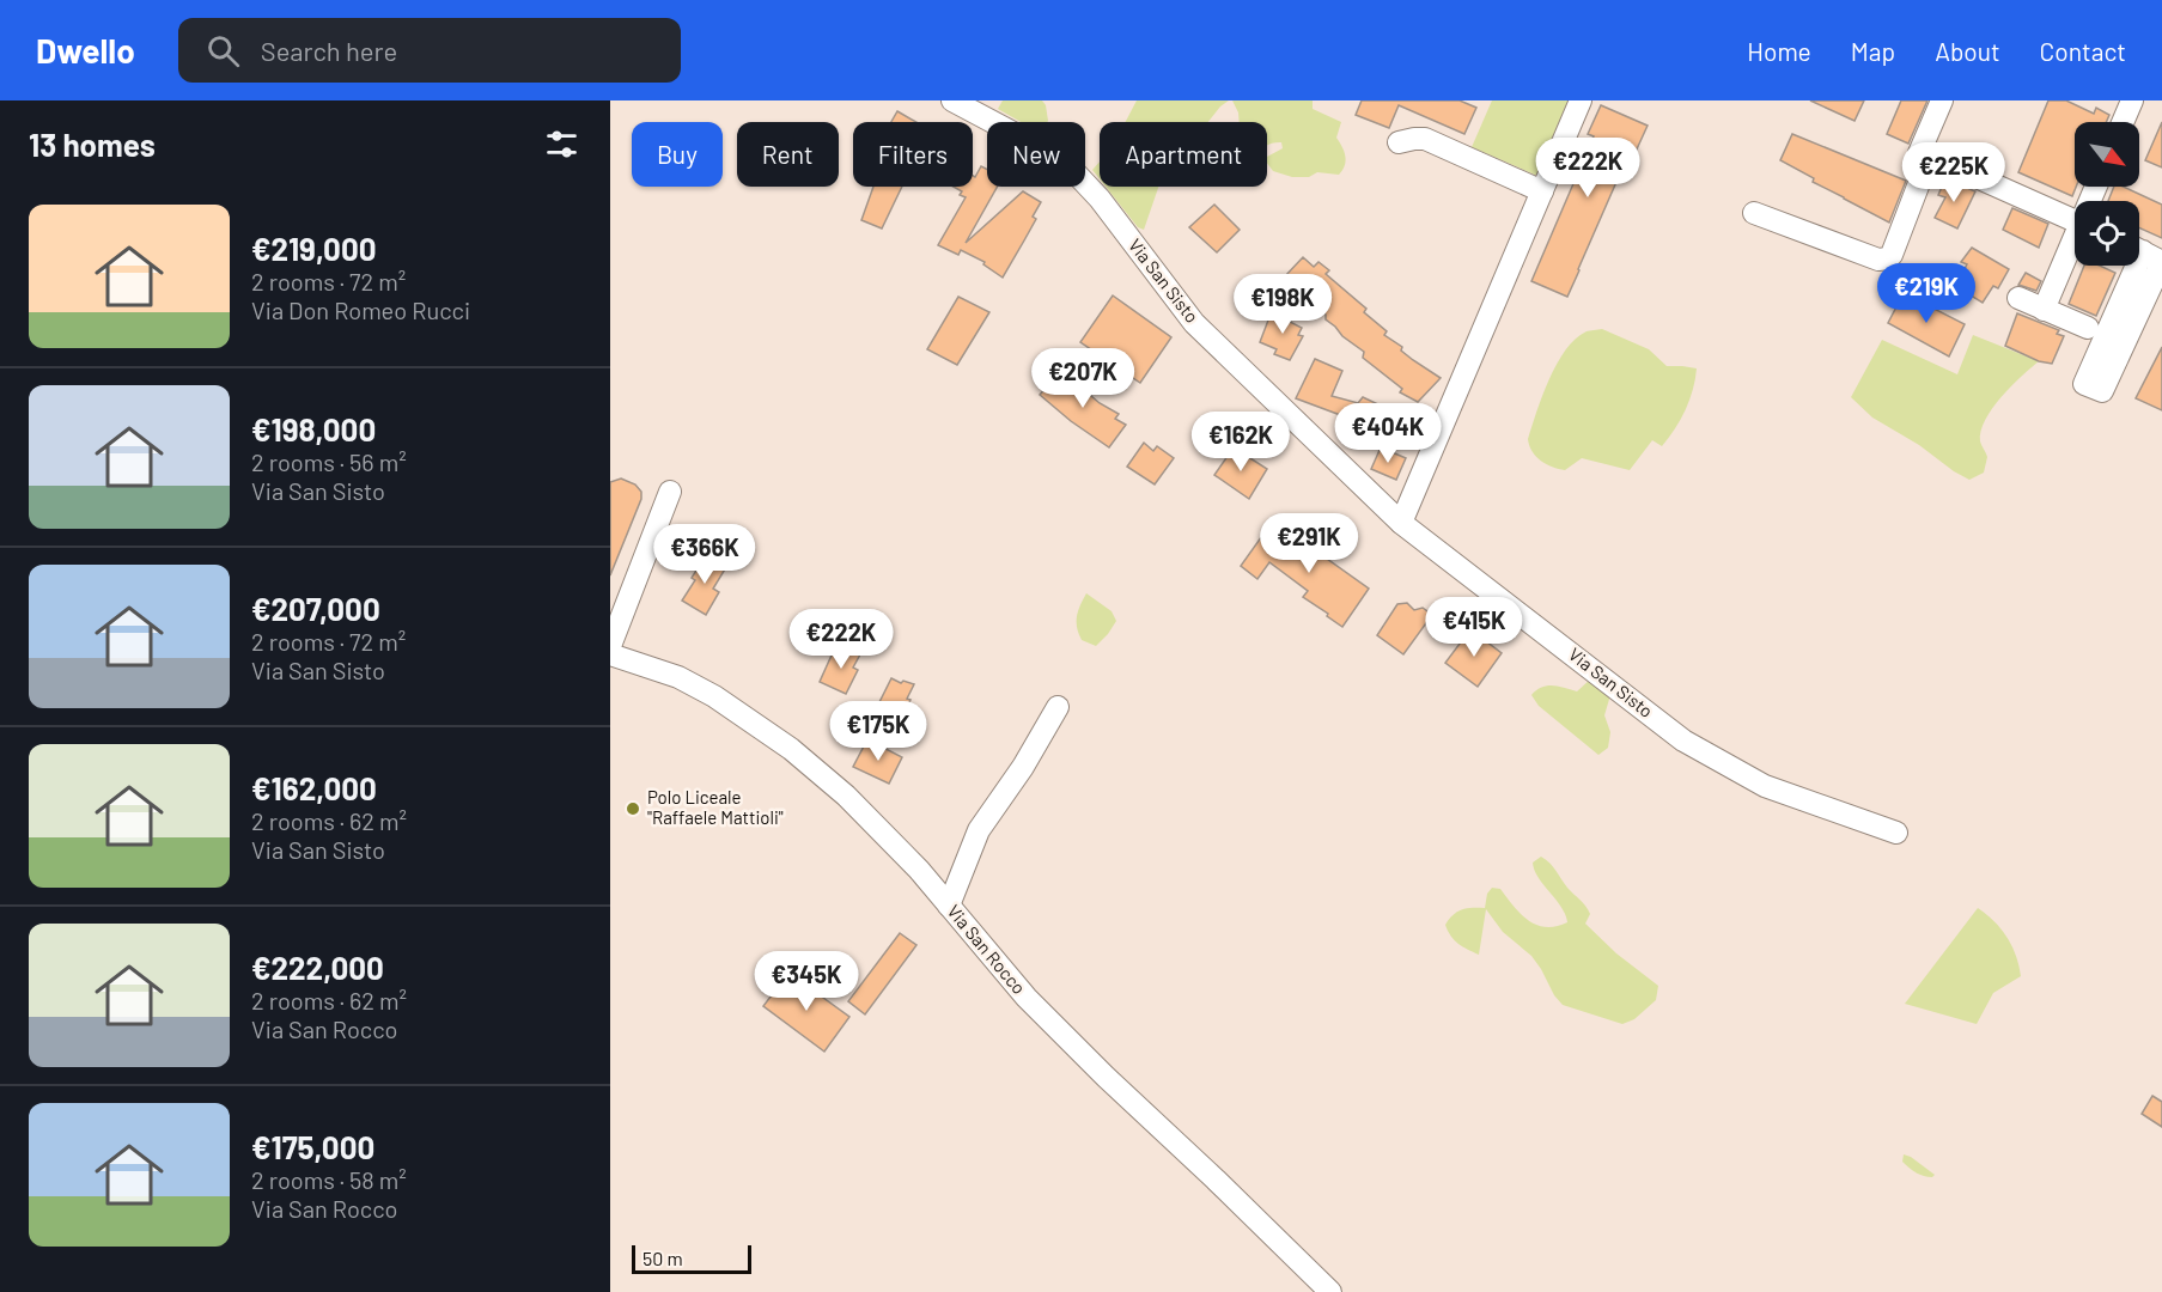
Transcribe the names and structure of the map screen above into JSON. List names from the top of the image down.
{
  "streets": {
    "street": ["Via San Sisto", "Via San Rocco"]
  },
  "places": ["Polo Liceale \"Raffaele Mattioli\""],
  "scale_bar": "50 m",
  "north": "bottom right",
  "page": {
    "header": "Dwello",
    "search": "Search here",
    "nav": [
      "Home",
      "Map",
      "About",
      "Contact"
    ],
    "heading": "13 homes",
    "chip": [
      "Buy",
      "Rent",
      "Filters",
      "New",
      "Apartment"
    ],
    "price": [
      "€222K",
      "€225K",
      "€219K",
      "€198K",
      "€207K",
      "€404K",
      "€162K",
      "€291K",
      "€366K",
      "€415K",
      "€222K",
      "€175K",
      "€345K"
    ],
    "list": [
      {
        "name": "€219,000",
        "note": "2 rooms · 72 m² · Via Don Romeo Rucci"
      },
      {
        "name": "€198,000",
        "note": "2 rooms · 56 m² · Via San Sisto"
      },
      {
        "name": "€207,000",
        "note": "2 rooms · 72 m² · Via San Sisto"
      },
      {
        "name": "€162,000",
        "note": "2 rooms · 62 m² · Via San Sisto"
      },
      {
        "name": "€222,000",
        "note": "2 rooms · 62 m² · Via San Rocco"
      },
      {
        "name": "€175,000",
        "note": "2 rooms · 58 m² · Via San Rocco"
      }
    ],
    "scale": "50 m"
  }
}
